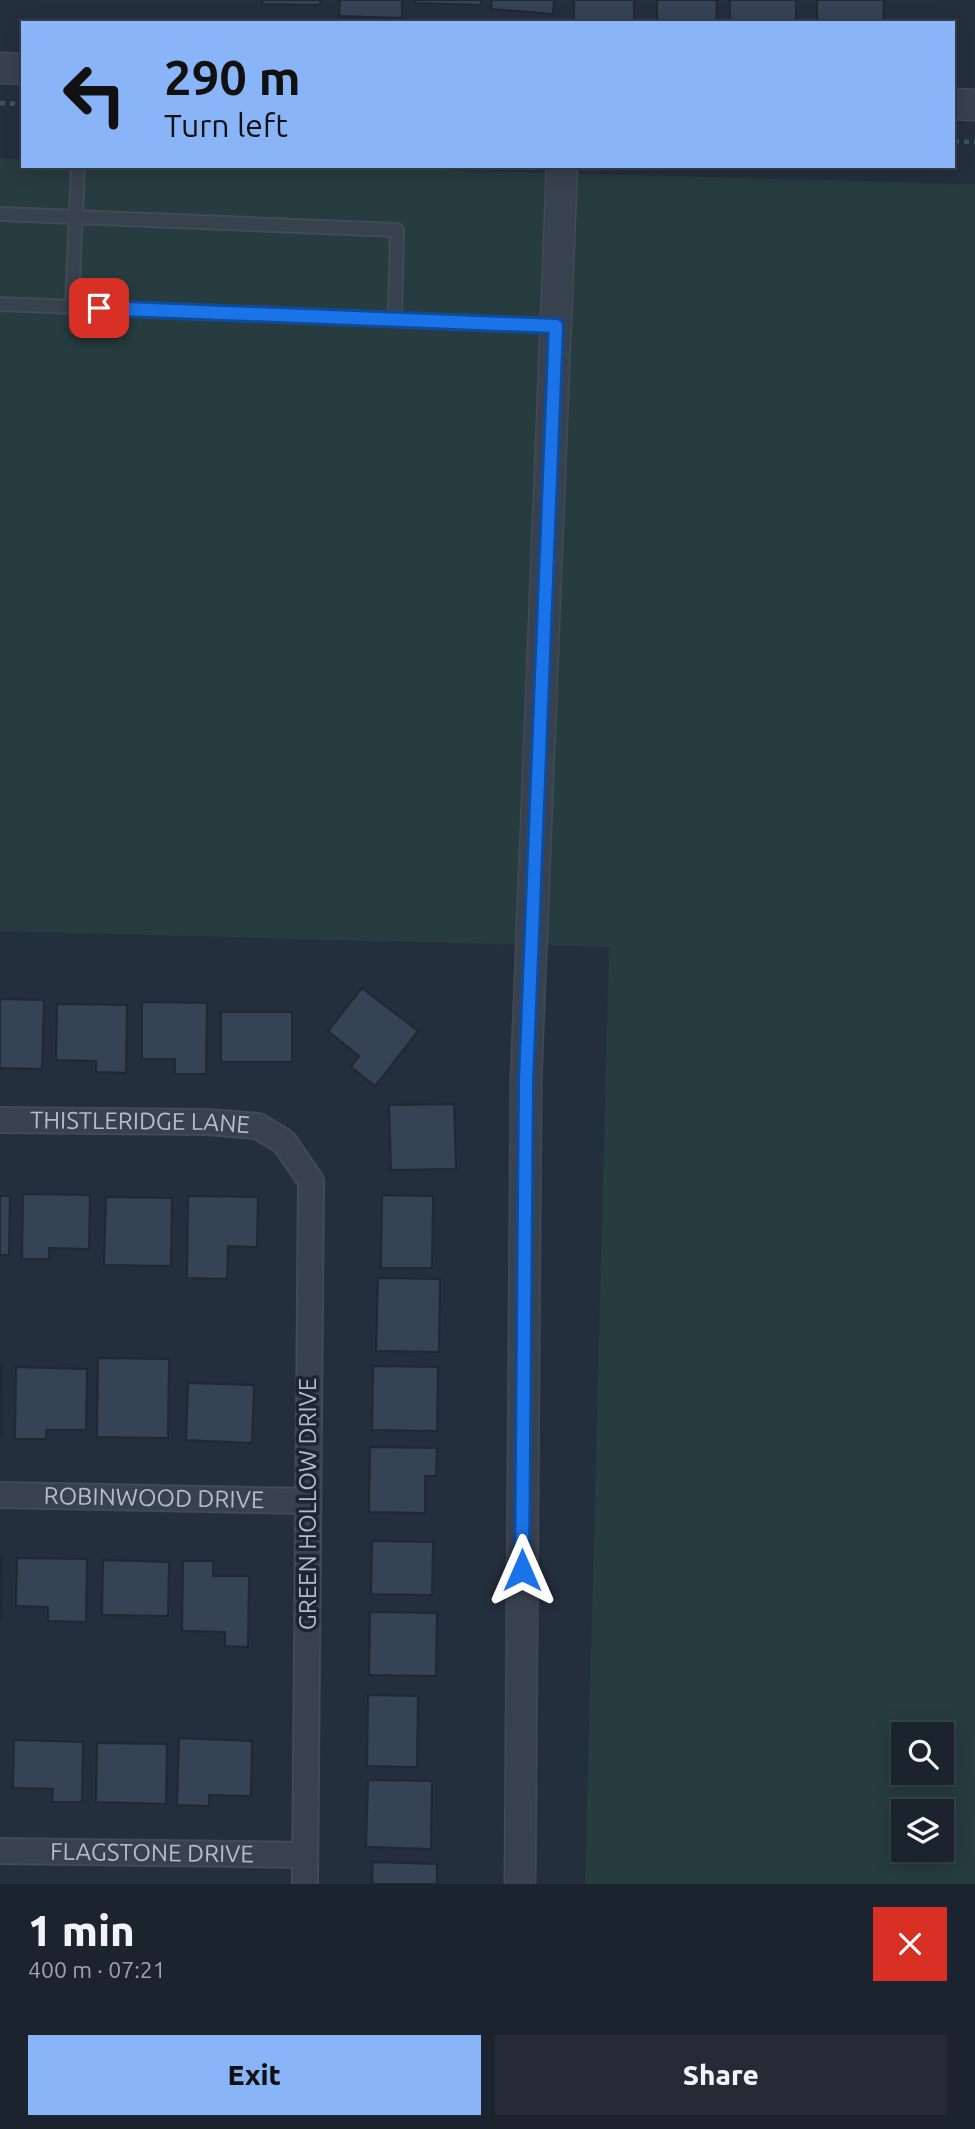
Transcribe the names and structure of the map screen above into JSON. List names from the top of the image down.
{
  "streets": {
    "street": [
      "THISTLERIDGE LANE",
      "ROBINWOOD DRIVE",
      "GREEN HOLLOW DRIVE",
      "FLAGSTONE DRIVE"
    ]
  },
  "crossings": [
    ["THISTLERIDGE LANE", "GREEN HOLLOW DRIVE"],
    ["ROBINWOOD DRIVE", "GREEN HOLLOW DRIVE"],
    ["GREEN HOLLOW DRIVE", "FLAGSTONE DRIVE"]
  ],
  "page": {
    "turn": ["290 m", "Turn left"],
    "heading": ["1 min", "400 m · 07:21"],
    "buttons": ["Exit", "Share"]
  }
}
